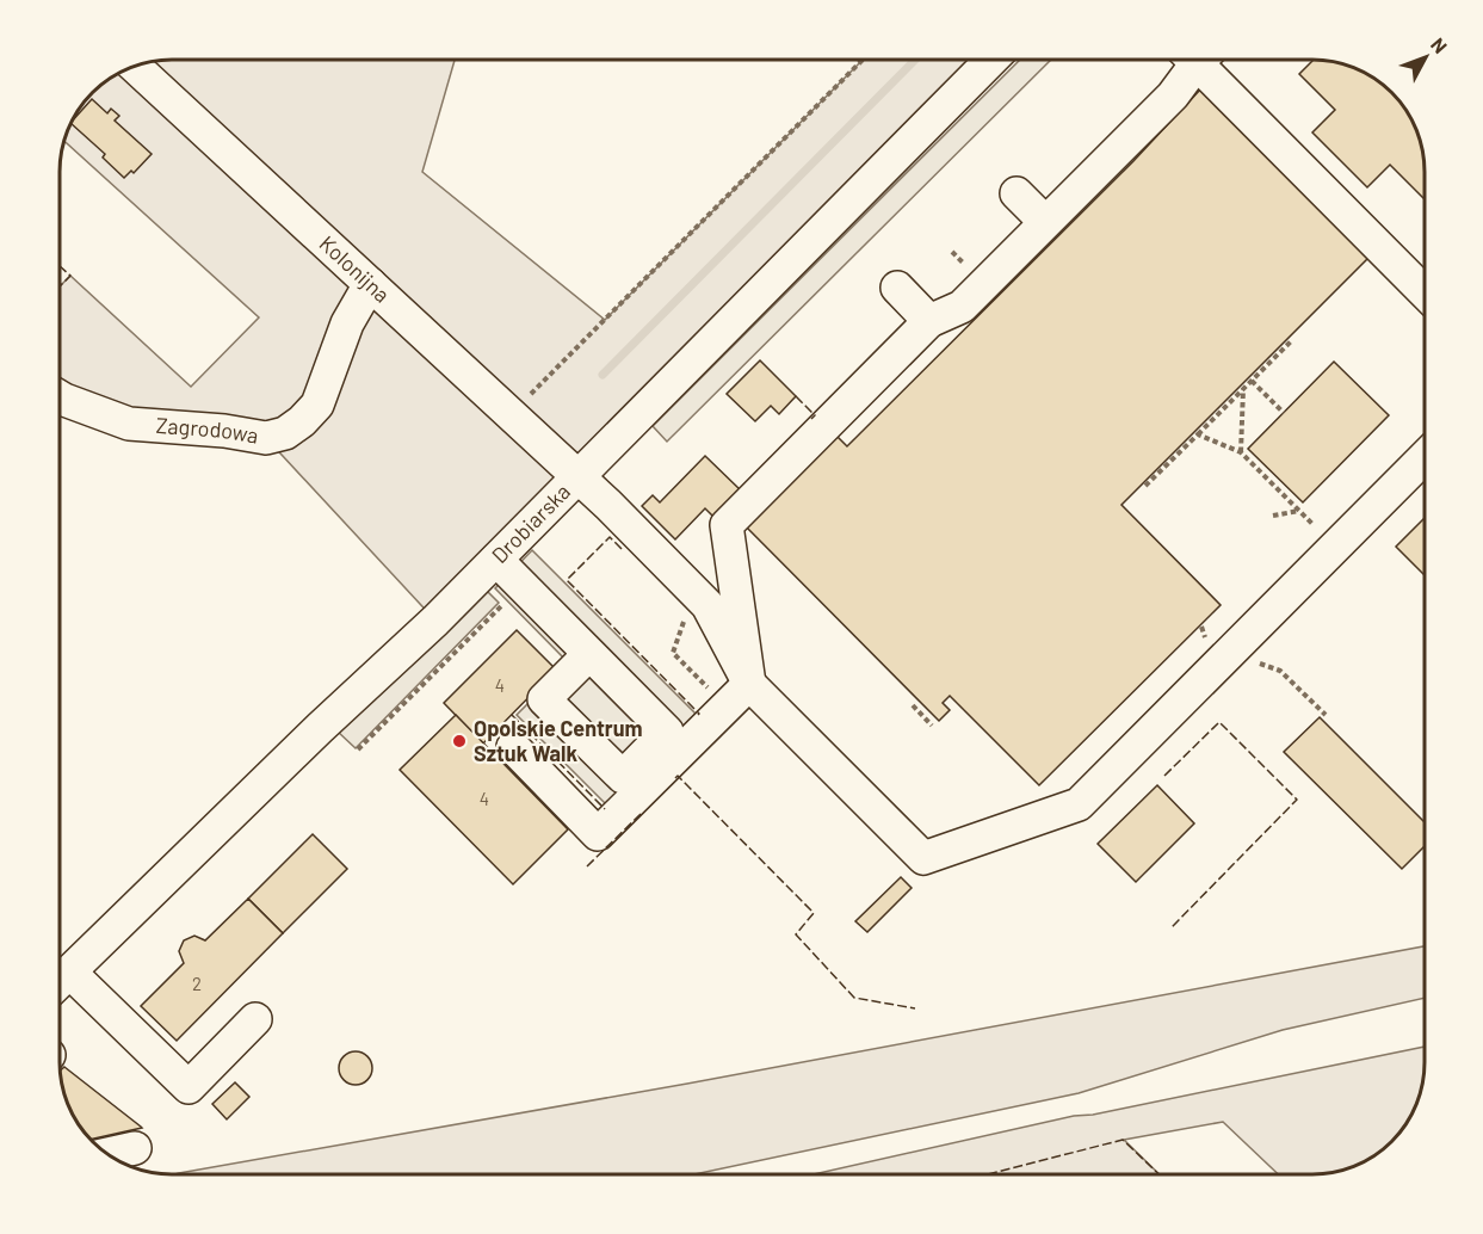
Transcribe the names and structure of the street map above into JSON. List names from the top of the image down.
{
  "streets": {
    "street": ["Kolonijna", "Zagrodowa", "Drobiarska"]
  },
  "crossings": [
    ["Kolonijna", "Zagrodowa"],
    ["Kolonijna", "Drobiarska"]
  ],
  "places": ["Opolskie Centrum Sztuk Walk"],
  "house_numbers": ["4", "4", "2"],
  "north": "top right"
}
